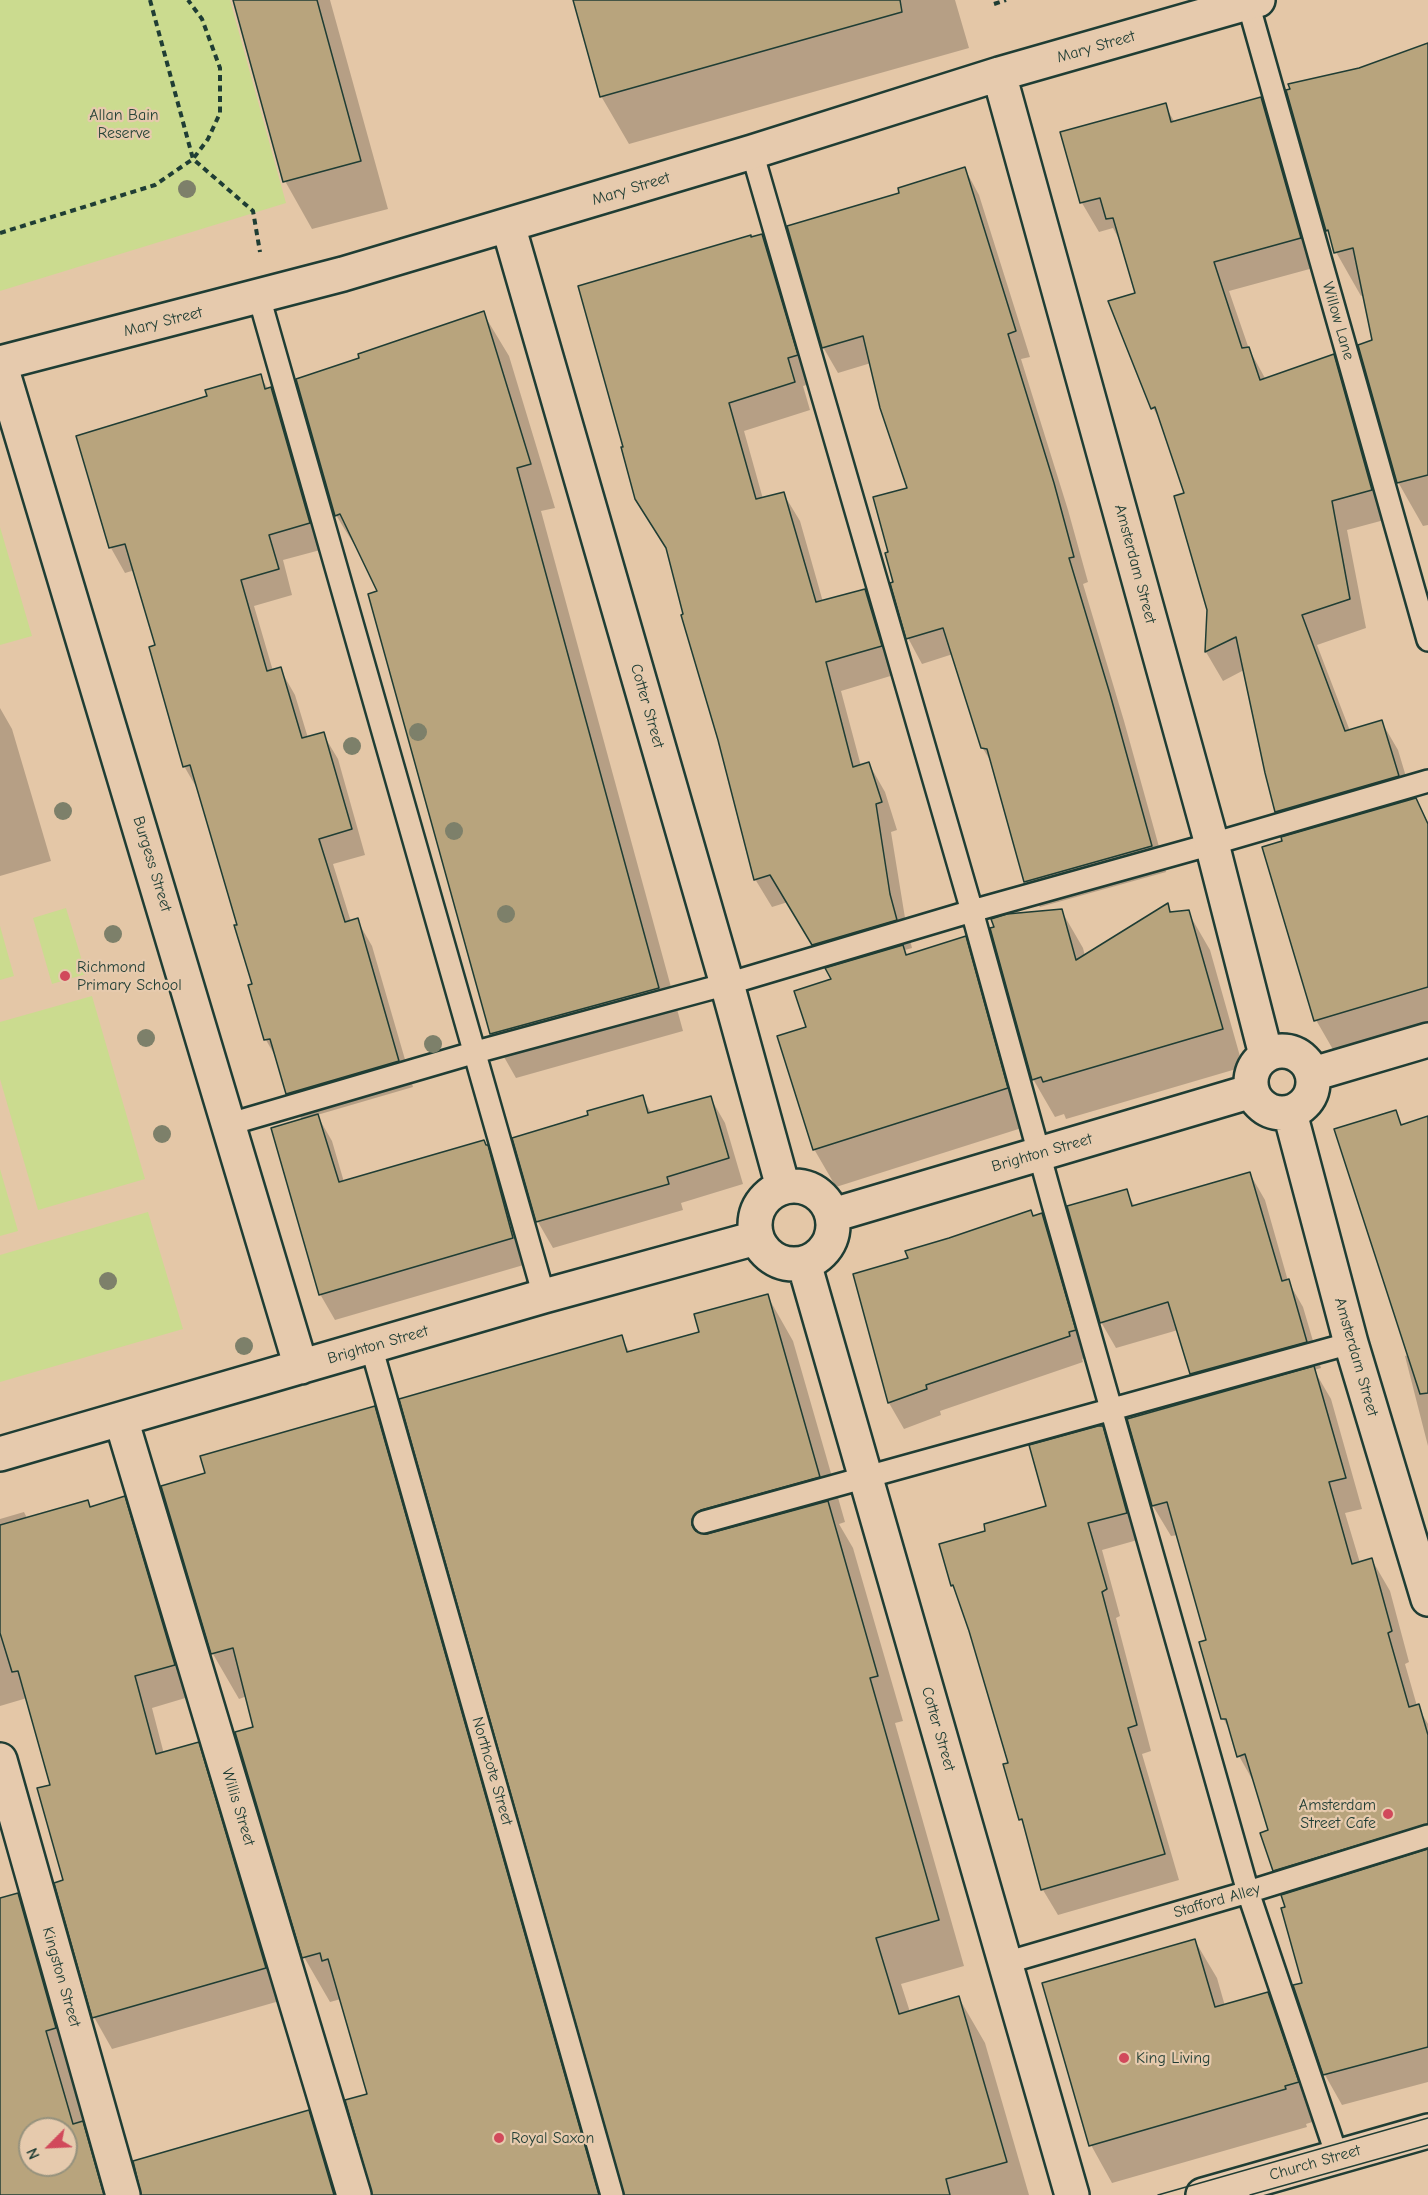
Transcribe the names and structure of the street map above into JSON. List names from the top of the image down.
{
  "streets": {
    "street": [
      "Mary Street",
      "Amsterdam Street",
      "Cotter Street",
      "Burgess Street",
      "Brighton Street",
      "Willis Street",
      "Kingston Street",
      "Church Street"
    ],
    "lane": ["Willow Lane", "Northcote Street", "Stafford Alley"]
  },
  "crossings": [
    ["Mary Street", "Willow Lane"],
    ["Mary Street", "Amsterdam Street"],
    ["Mary Street", "Cotter Street"],
    ["Mary Street", "Burgess Street"],
    ["Amsterdam Street", "Brighton Street"],
    ["Cotter Street", "Brighton Street"],
    ["Cotter Street", "Stafford Alley"],
    ["Burgess Street", "Brighton Street"],
    ["Brighton Street", "Northcote Street"],
    ["Brighton Street", "Willis Street"]
  ],
  "parks": ["Allan Bain Reserve"],
  "places": [
    "Richmond Primary School",
    "Amsterdam Street Cafe",
    "King Living",
    "Royal Saxon"
  ],
  "north": "bottom left"
}
